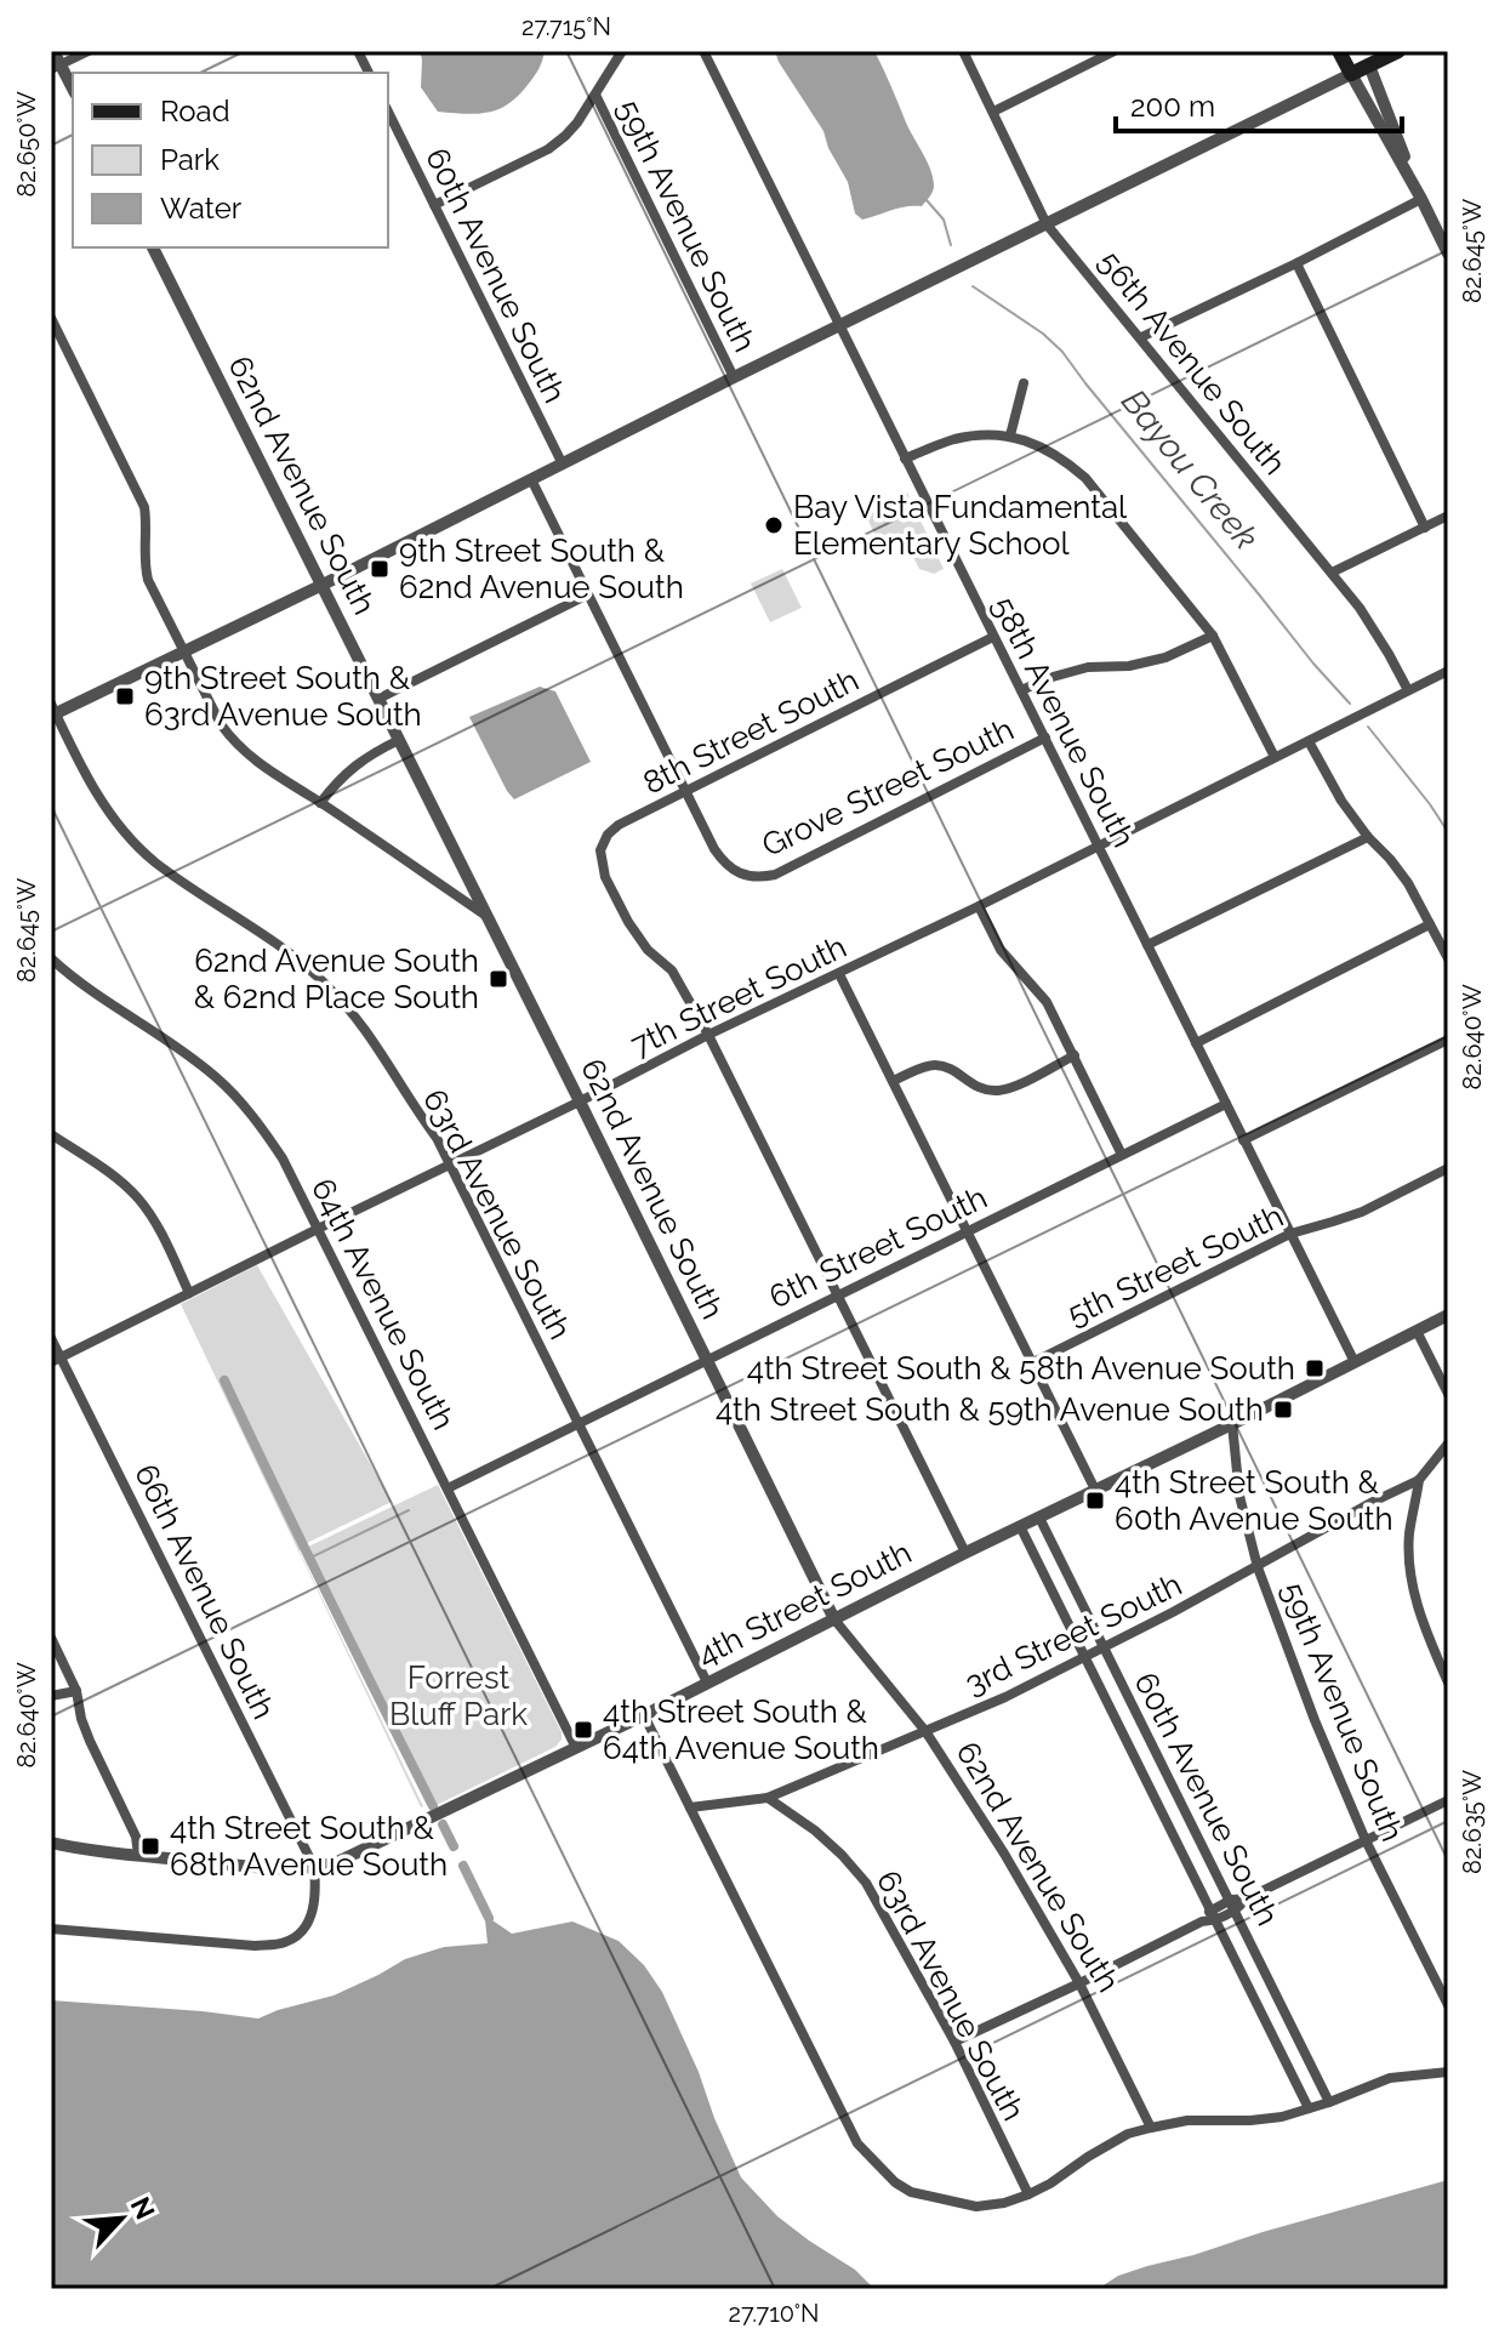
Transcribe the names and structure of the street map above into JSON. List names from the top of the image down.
{
  "streets": {
    "street": [
      "59th Avenue South",
      "60th Avenue South",
      "56th Avenue South",
      "62nd Avenue South",
      "58th Avenue South",
      "8th Street South",
      "Grove Street South",
      "7th Street South",
      "63rd Avenue South",
      "6th Street South",
      "5th Street South",
      "64th Avenue South",
      "66th Avenue South",
      "4th Street South",
      "3rd Street South"
    ]
  },
  "crossings": [
    ["59th Avenue South", "4th Street South"],
    ["59th Avenue South", "3rd Street South"],
    ["60th Avenue South", "4th Street South"],
    ["60th Avenue South", "3rd Street South"],
    ["56th Avenue South", "7th Street South"],
    ["62nd Avenue South", "7th Street South"],
    ["62nd Avenue South", "6th Street South"],
    ["62nd Avenue South", "4th Street South"],
    ["62nd Avenue South", "3rd Street South"],
    ["58th Avenue South", "8th Street South"],
    ["58th Avenue South", "Grove Street South"],
    ["58th Avenue South", "7th Street South"],
    ["58th Avenue South", "6th Street South"],
    ["58th Avenue South", "5th Street South"],
    ["58th Avenue South", "4th Street South"],
    ["8th Street South", "Grove Street South"],
    ["8th Street South", "7th Street South"],
    ["8th Street South", "6th Street South"],
    ["8th Street South", "4th Street South"],
    ["7th Street South", "63rd Avenue South"],
    ["7th Street South", "64th Avenue South"],
    ["7th Street South", "66th Avenue South"],
    ["63rd Avenue South", "6th Street South"],
    ["63rd Avenue South", "4th Street South"],
    ["63rd Avenue South", "3rd Street South"],
    ["6th Street South", "64th Avenue South"],
    ["64th Avenue South", "4th Street South"],
    ["66th Avenue South", "4th Street South"]
  ],
  "water": ["Bayou Creek"],
  "parks": ["Forrest Bluff Park"],
  "places": {
    "other": ["Bay Vista Fundamental Elementary School"],
    "transit": [
      "9th Street South & 62nd Avenue South",
      "9th Street South & 63rd Avenue South",
      "62nd Avenue South & 62nd Place South",
      "4th Street South & 58th Avenue South",
      "4th Street South & 59th Avenue South",
      "4th Street South & 60th Avenue South",
      "4th Street South & 64th Avenue South",
      "4th Street South & 68th Avenue South"
    ]
  },
  "legend": ["Road", "Park", "Water"],
  "scale_bar": "200 m",
  "north": "top right",
  "coordinates": [
    "27.715°N",
    "82.650°W",
    "82.645°W",
    "82.640°W",
    "82.635°W",
    "27.710°N"
  ]
}
